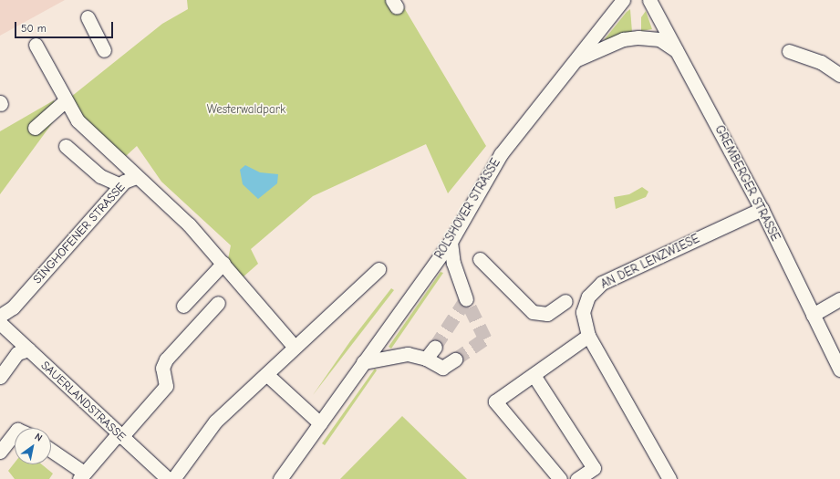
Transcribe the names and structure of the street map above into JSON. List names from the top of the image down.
{
  "streets": {
    "street": [
      "GREMBERGER STRASSE",
      "ROLSHOVER STRASSE",
      "SINGHOFENER STRASSE",
      "AN DER LENZWIESE",
      "SAUERLANDSTRASSE"
    ]
  },
  "crossings": [
    ["GREMBERGER STRASSE", "AN DER LENZWIESE"]
  ],
  "parks": ["Westerwaldpark"],
  "scale_bar": "50 m",
  "north": "top right"
}
